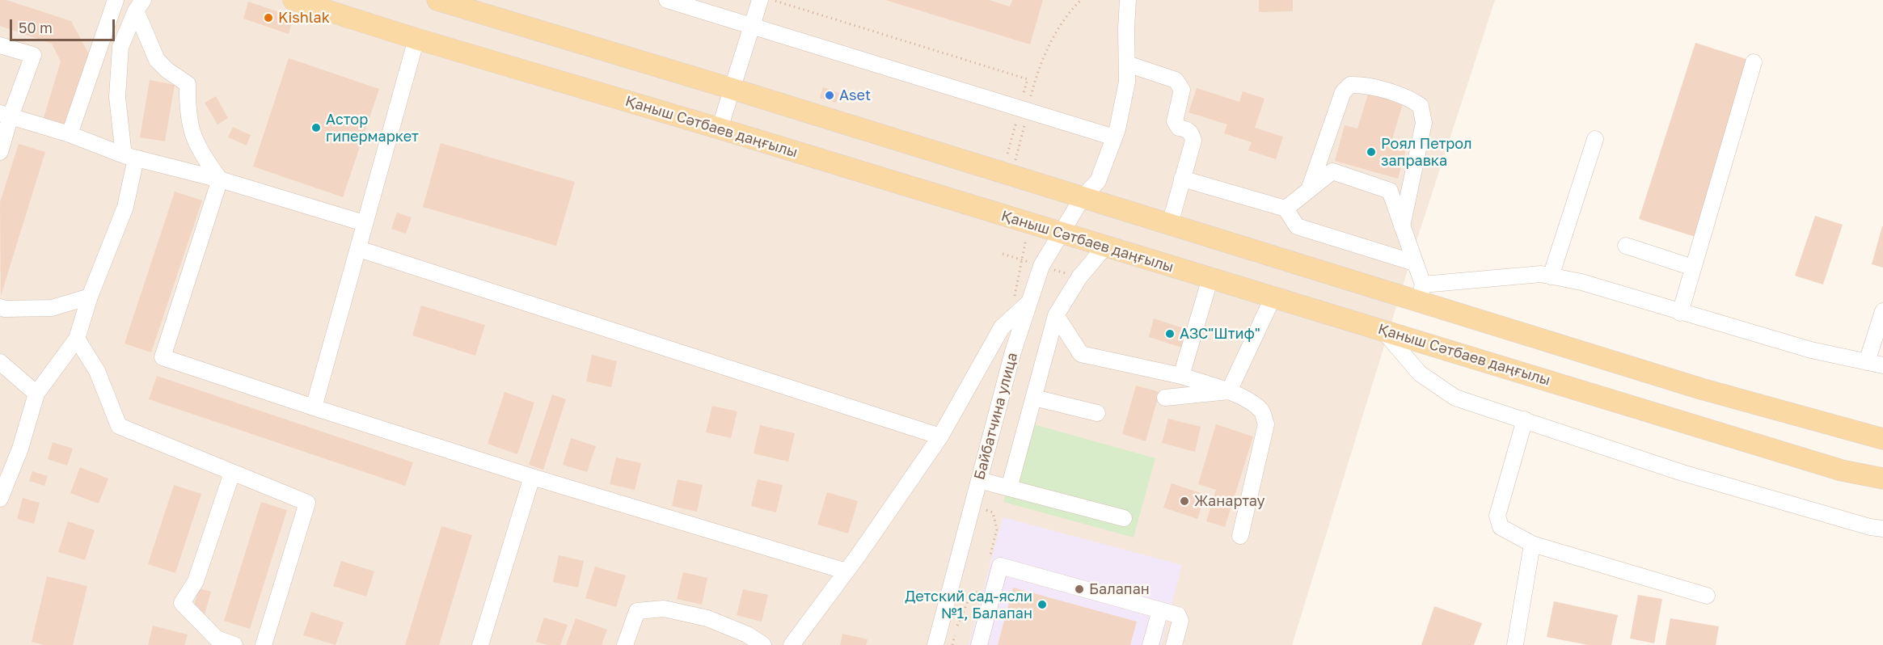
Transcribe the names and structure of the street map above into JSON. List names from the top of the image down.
{
  "streets": {
    "main road": ["Қаныш Сәтбаев даңғылы"],
    "street": ["Байбатчина улица"]
  },
  "crossings": [
    ["Қаныш Сәтбаев даңғылы", "Байбатчина улица"]
  ],
  "places": [
    "Kishlak",
    "Aset",
    "Астор гипермаркет",
    "Роял Петрол заправка",
    "АЗС\"Штиф\"",
    "Жанартау",
    "Балапан",
    "Детский сад-ясли №1, Балапан"
  ],
  "scale_bar": "50 m"
}
